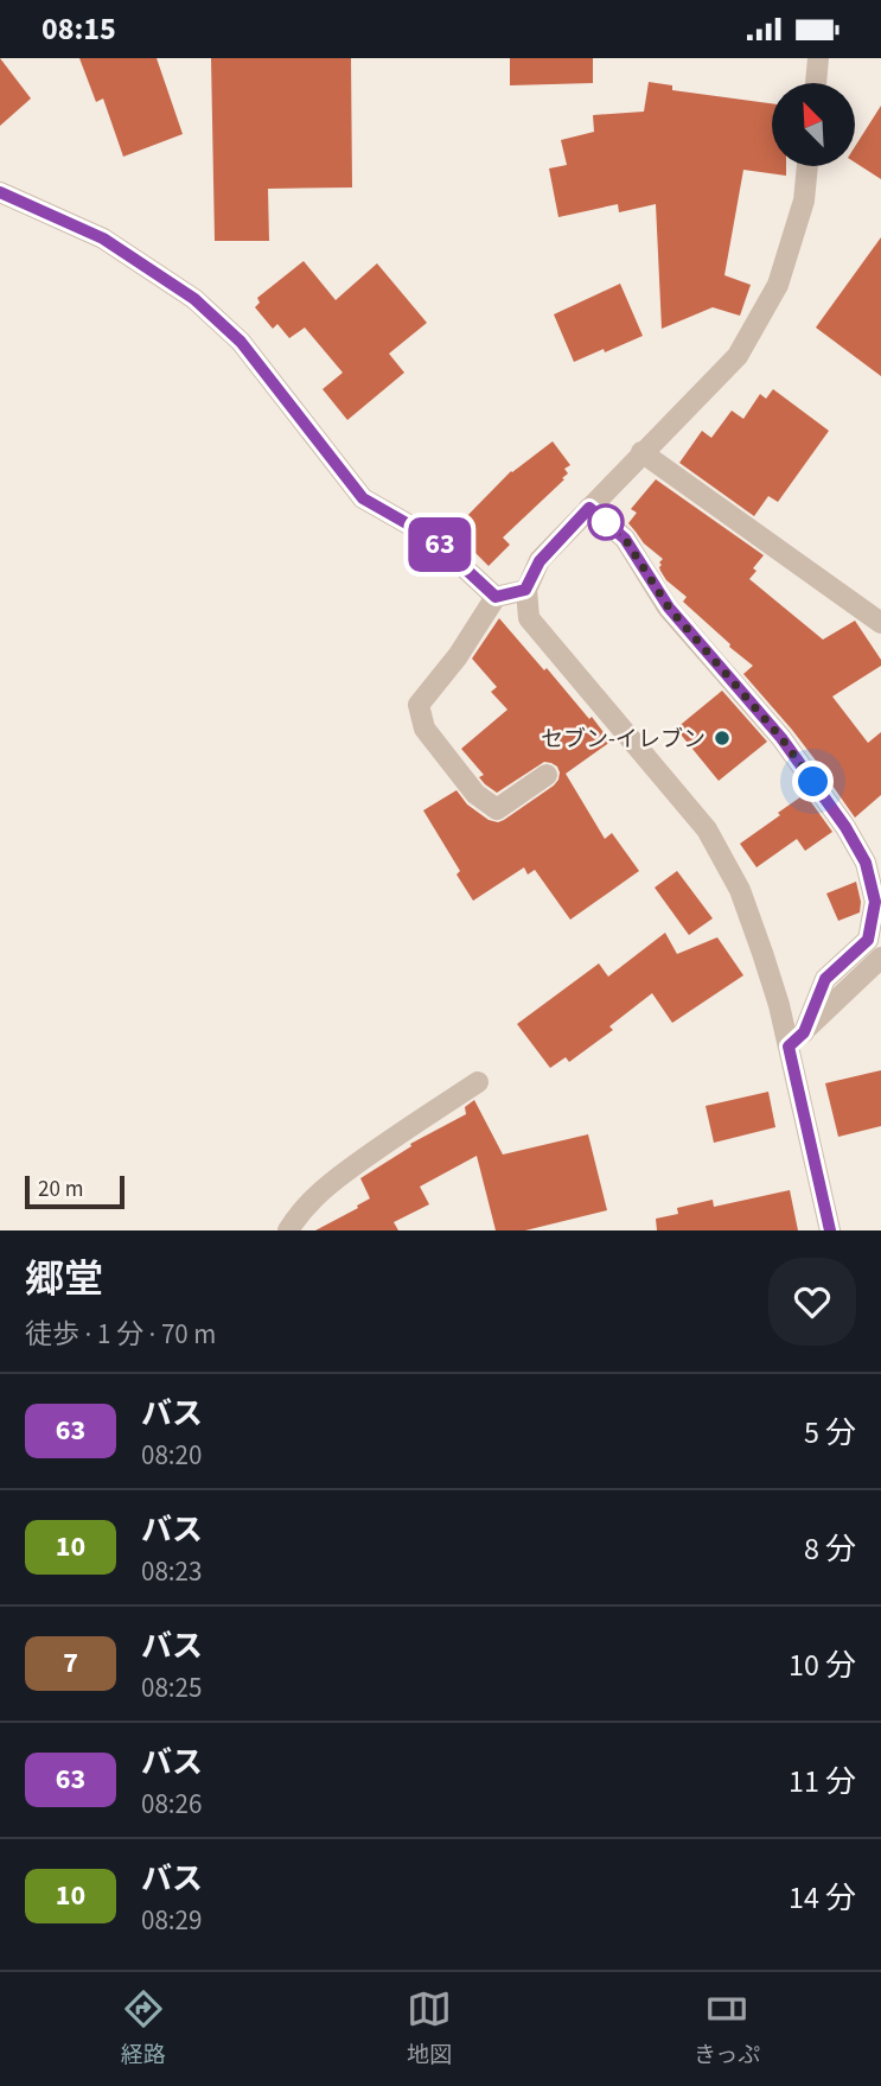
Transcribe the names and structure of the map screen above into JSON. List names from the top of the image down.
{
  "places": ["セブン-イレブン"],
  "lines": ["bus line 63"],
  "scale_bar": "20 m",
  "north": "top left",
  "page": {
    "status": "08:15",
    "on_map": "63",
    "scale": "20 m",
    "heading": ["郷堂", "徒歩 · 1 分 · 70 m"],
    "list": [
      {
        "mark": "63",
        "name": "バス",
        "note": "08:20",
        "value": "5 分"
      },
      {
        "mark": "10",
        "name": "バス",
        "note": "08:23",
        "value": "8 分"
      },
      {
        "mark": "7",
        "name": "バス",
        "note": "08:25",
        "value": "10 分"
      },
      {
        "mark": "63",
        "name": "バス",
        "note": "08:26",
        "value": "11 分"
      },
      {
        "mark": "10",
        "name": "バス",
        "note": "08:29",
        "value": "14 分"
      }
    ],
    "tabs": ["経路", "地図", "きっぷ"]
  }
}
